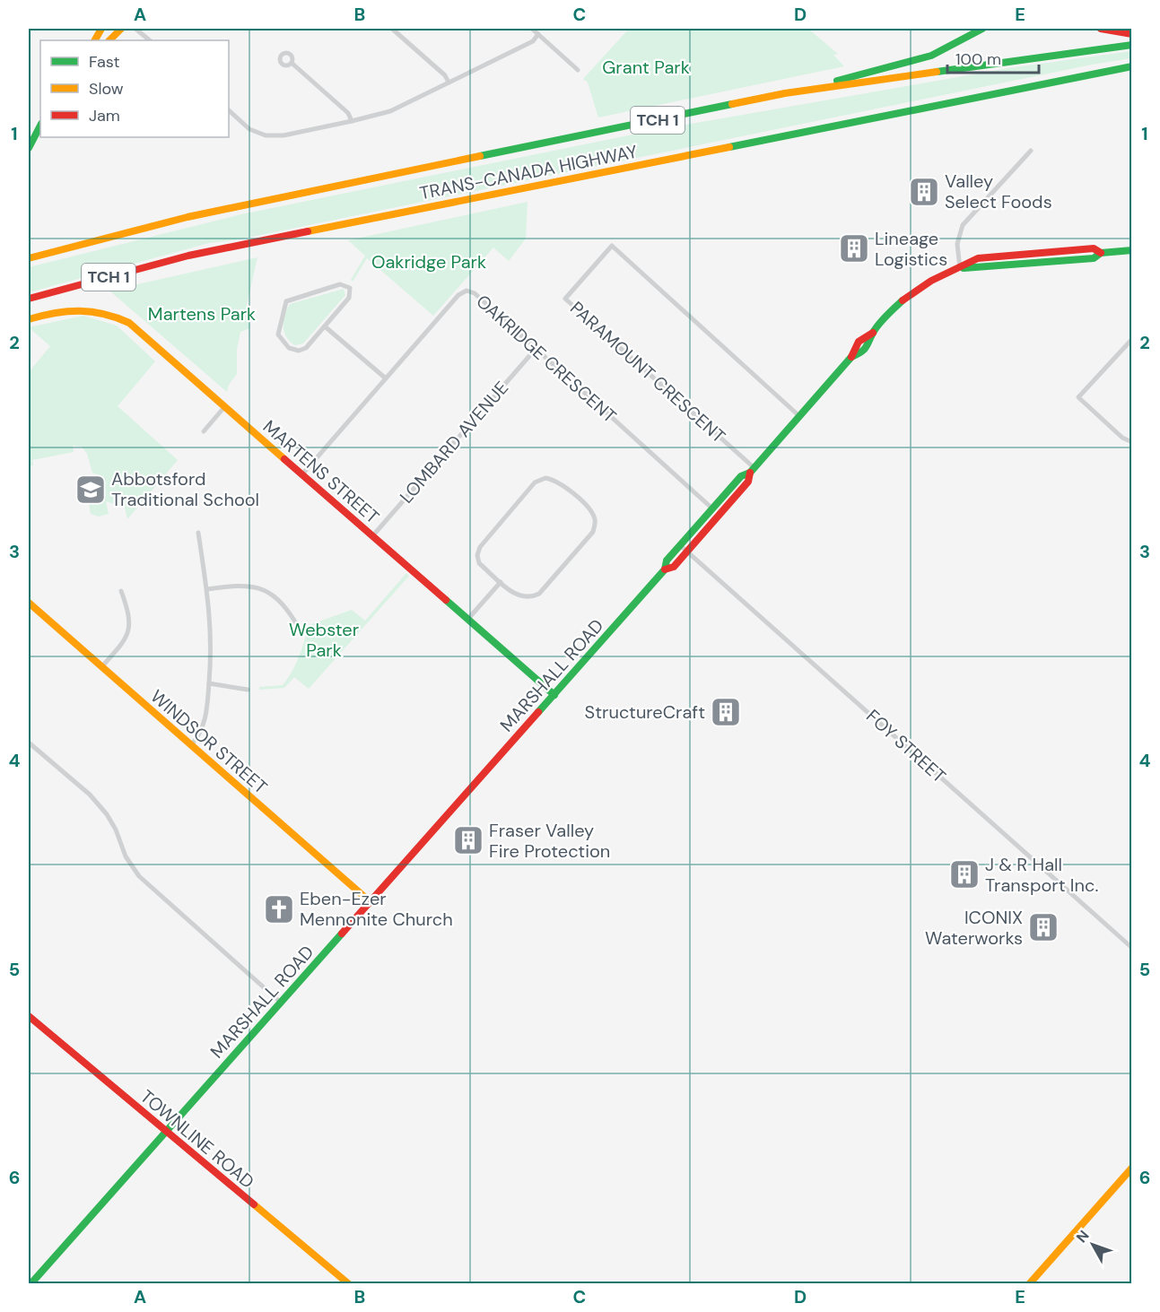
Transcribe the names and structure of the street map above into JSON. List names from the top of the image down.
{
  "streets": {
    "main road": [
      "TCH 1",
      "TRANS-CANADA HIGHWAY",
      "MARTENS STREET",
      "MARSHALL ROAD",
      "WINDSOR STREET",
      "TOWNLINE ROAD"
    ],
    "street": [
      "OAKRIDGE CRESCENT",
      "PARAMOUNT CRESCENT",
      "LOMBARD AVENUE",
      "FOY STREET"
    ]
  },
  "crossings": [
    ["OAKRIDGE CRESCENT", "LOMBARD AVENUE"],
    ["OAKRIDGE CRESCENT", "MARTENS STREET"],
    ["OAKRIDGE CRESCENT", "MARSHALL ROAD"],
    ["PARAMOUNT CRESCENT", "MARSHALL ROAD"],
    ["LOMBARD AVENUE", "MARTENS STREET"],
    ["MARTENS STREET", "MARSHALL ROAD"],
    ["MARSHALL ROAD", "WINDSOR STREET"],
    ["MARSHALL ROAD", "FOY STREET"],
    ["MARSHALL ROAD", "TOWNLINE ROAD"]
  ],
  "parks": [
    "Grant Park",
    "Oakridge Park",
    "Martens Park",
    "Webster Park"
  ],
  "places": {
    "building": [
      "Valley Select Foods",
      "Lineage Logistics",
      "StructureCraft",
      "Fraser Valley Fire Protection",
      "J & R Hall Transport Inc.",
      "ICONIX Waterworks"
    ],
    "school or university": ["Abbotsford Traditional School"],
    "church": ["Eben-Ezer Mennonite Church"]
  },
  "legend": ["Fast", "Slow", "Jam"],
  "scale_bar": "100 m",
  "north": "top left",
  "grid": {
    "columns": [
      "A",
      "B",
      "C",
      "D",
      "E"
    ],
    "rows": [
      "1",
      "2",
      "3",
      "4",
      "5",
      "6"
    ]
  }
}
